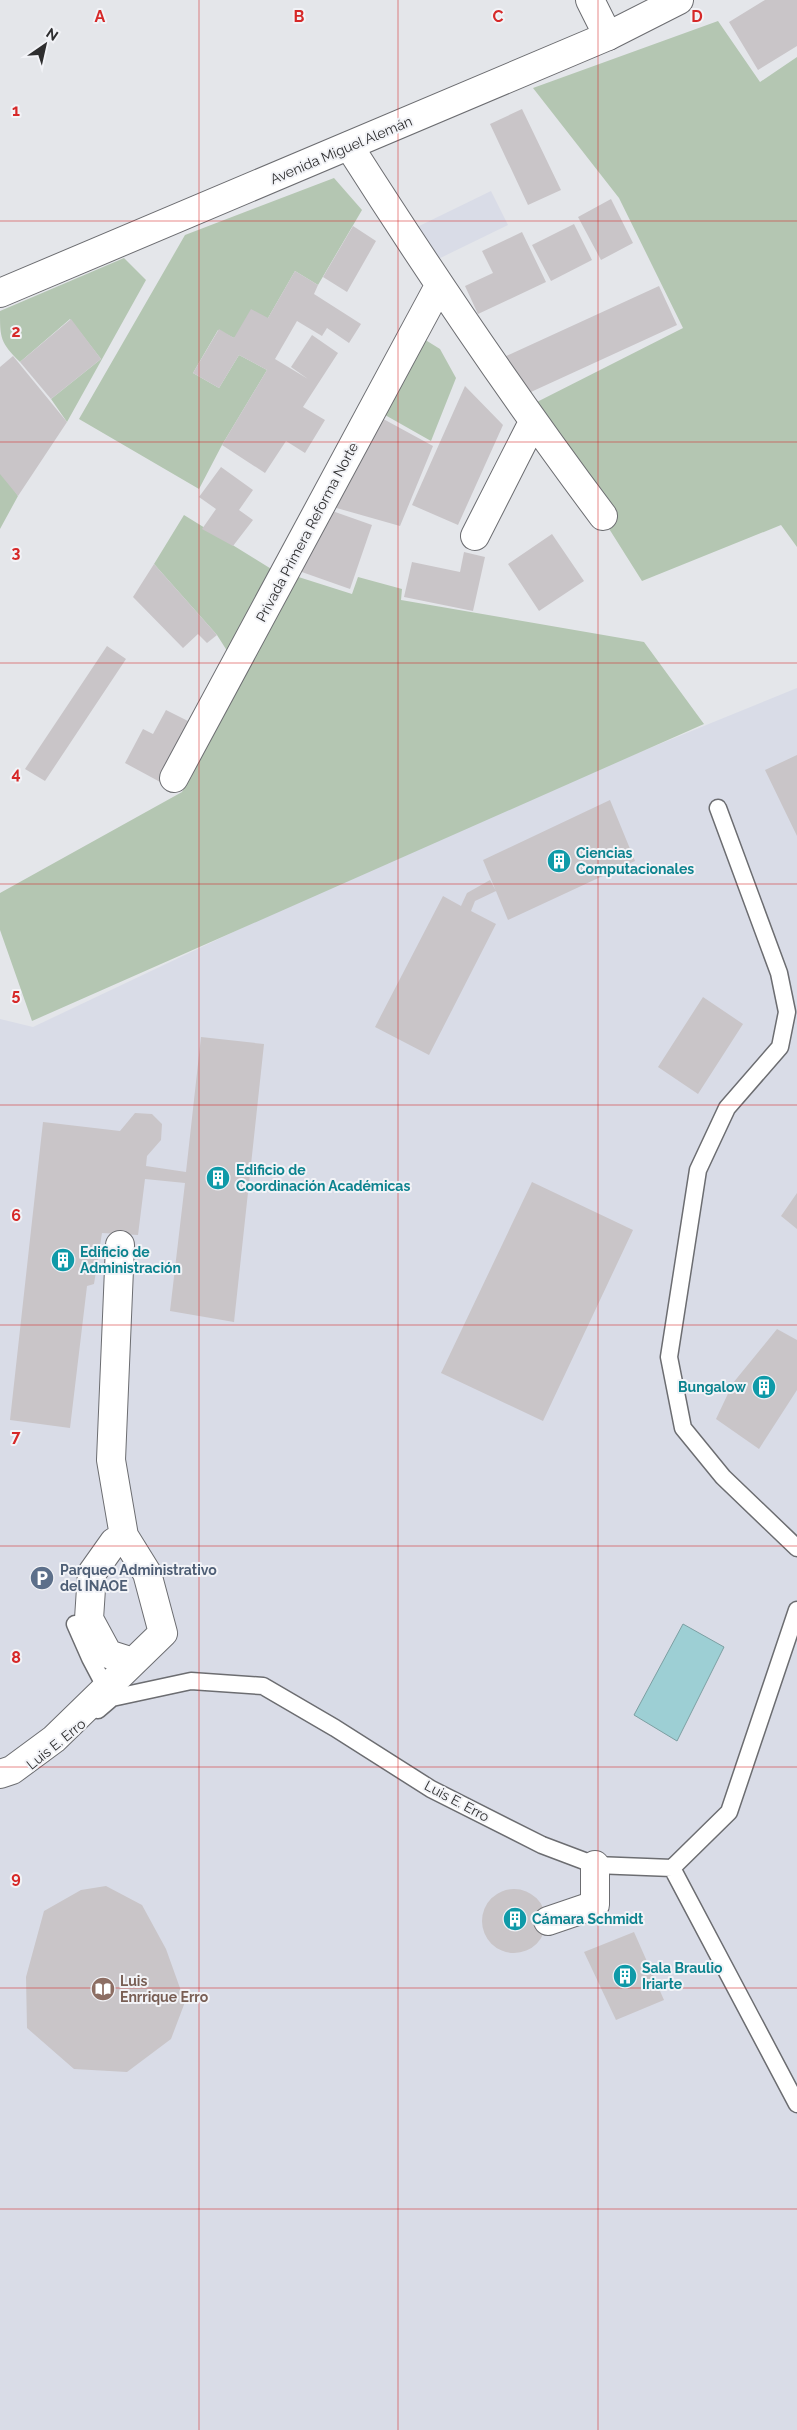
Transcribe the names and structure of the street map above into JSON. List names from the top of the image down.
{
  "streets": {
    "street": ["Avenida Miguel Alemán", "Privada Primera Reforma Norte"],
    "lane": ["Luis E. Erro"]
  },
  "places": {
    "building": [
      "Ciencias Computacionales",
      "Edificio de Coordinación Académicas",
      "Edificio de Administración",
      "Bungalow",
      "Cámara Schmidt",
      "Sala Braulio Iriarte"
    ],
    "parking": ["Parqueo Administrativo del INAOE"],
    "library": ["Luis Enrrique Erro"]
  },
  "north": "top right",
  "grid": {
    "columns": [
      "A",
      "B",
      "C",
      "D"
    ],
    "rows": [
      "1",
      "2",
      "3",
      "4",
      "5",
      "6",
      "7",
      "8",
      "9"
    ]
  }
}
